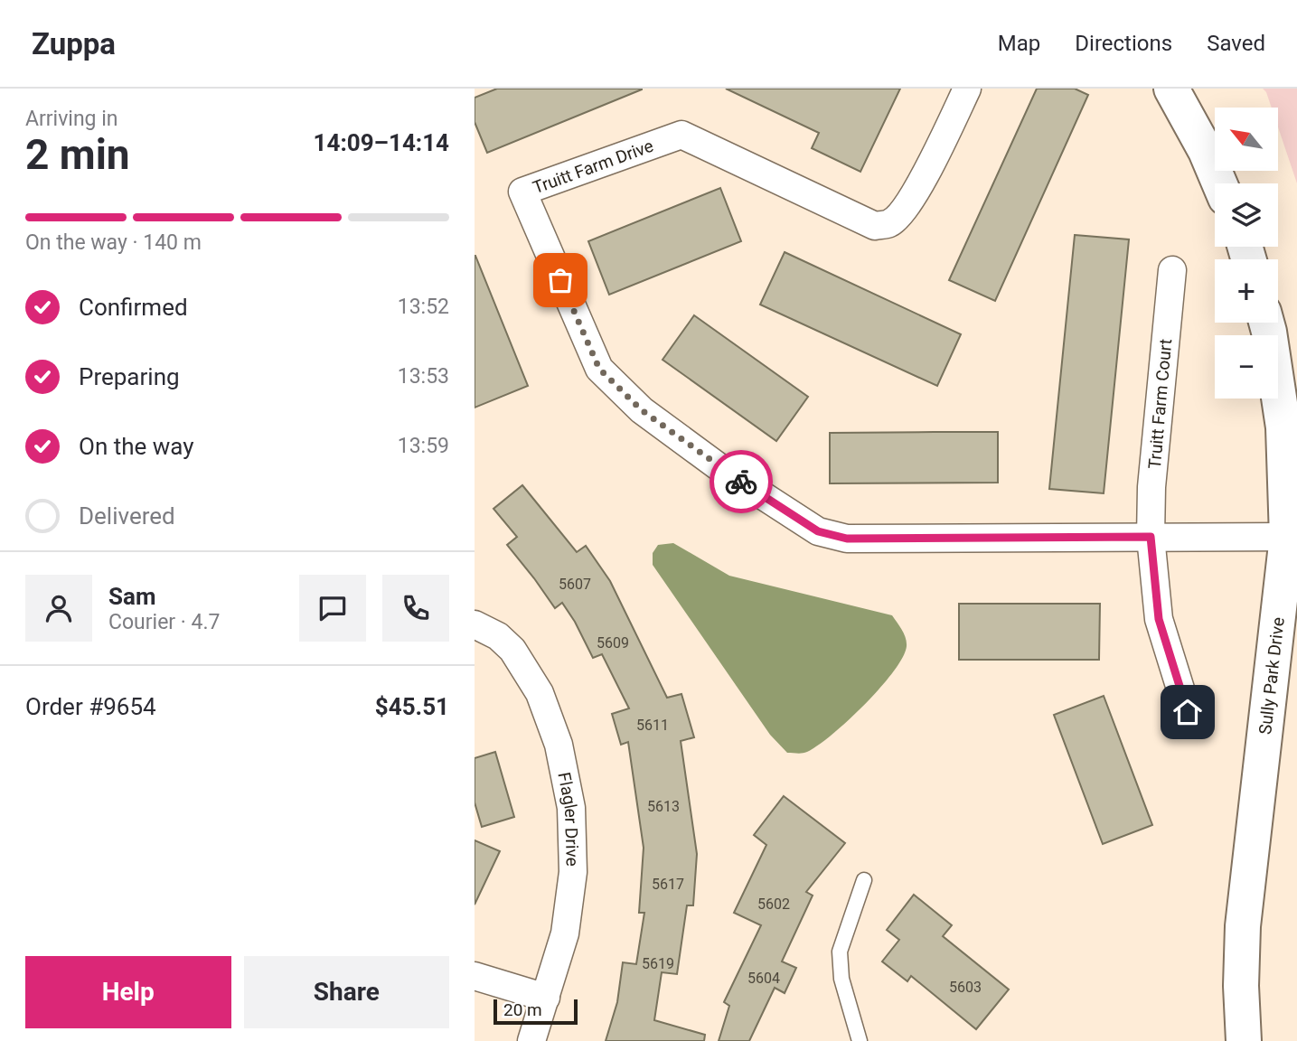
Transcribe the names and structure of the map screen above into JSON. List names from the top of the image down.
{
  "streets": {
    "street": [
      "Truitt Farm Drive",
      "Truitt Farm Court",
      "Sully Park Drive",
      "Flagler Drive"
    ]
  },
  "crossings": [
    ["Truitt Farm Drive", "Truitt Farm Court"],
    ["Truitt Farm Drive", "Sully Park Drive"]
  ],
  "house_numbers": [
    "5607",
    "5609",
    "5611",
    "5613",
    "5617",
    "5602",
    "5619",
    "5604",
    "5603"
  ],
  "scale_bar": "20 m",
  "north": "top left",
  "page": {
    "header": "Zuppa",
    "nav": ["Map", "Directions", "Saved"],
    "heading": ["2 min", "Arriving in", "14:09–14:14"],
    "panel": [
      "Sam",
      "Courier · 4.7",
      "Order #9654",
      "$45.51"
    ],
    "map_buttons": ["+", "−"],
    "bar": "On the way · 140 m",
    "list": [
      ["Confirmed", "13:52"],
      ["Preparing", "13:53"],
      ["On the way", "13:59"],
      "Delivered"
    ],
    "buttons": ["Help", "Share"],
    "scale": "20 m"
  }
}
